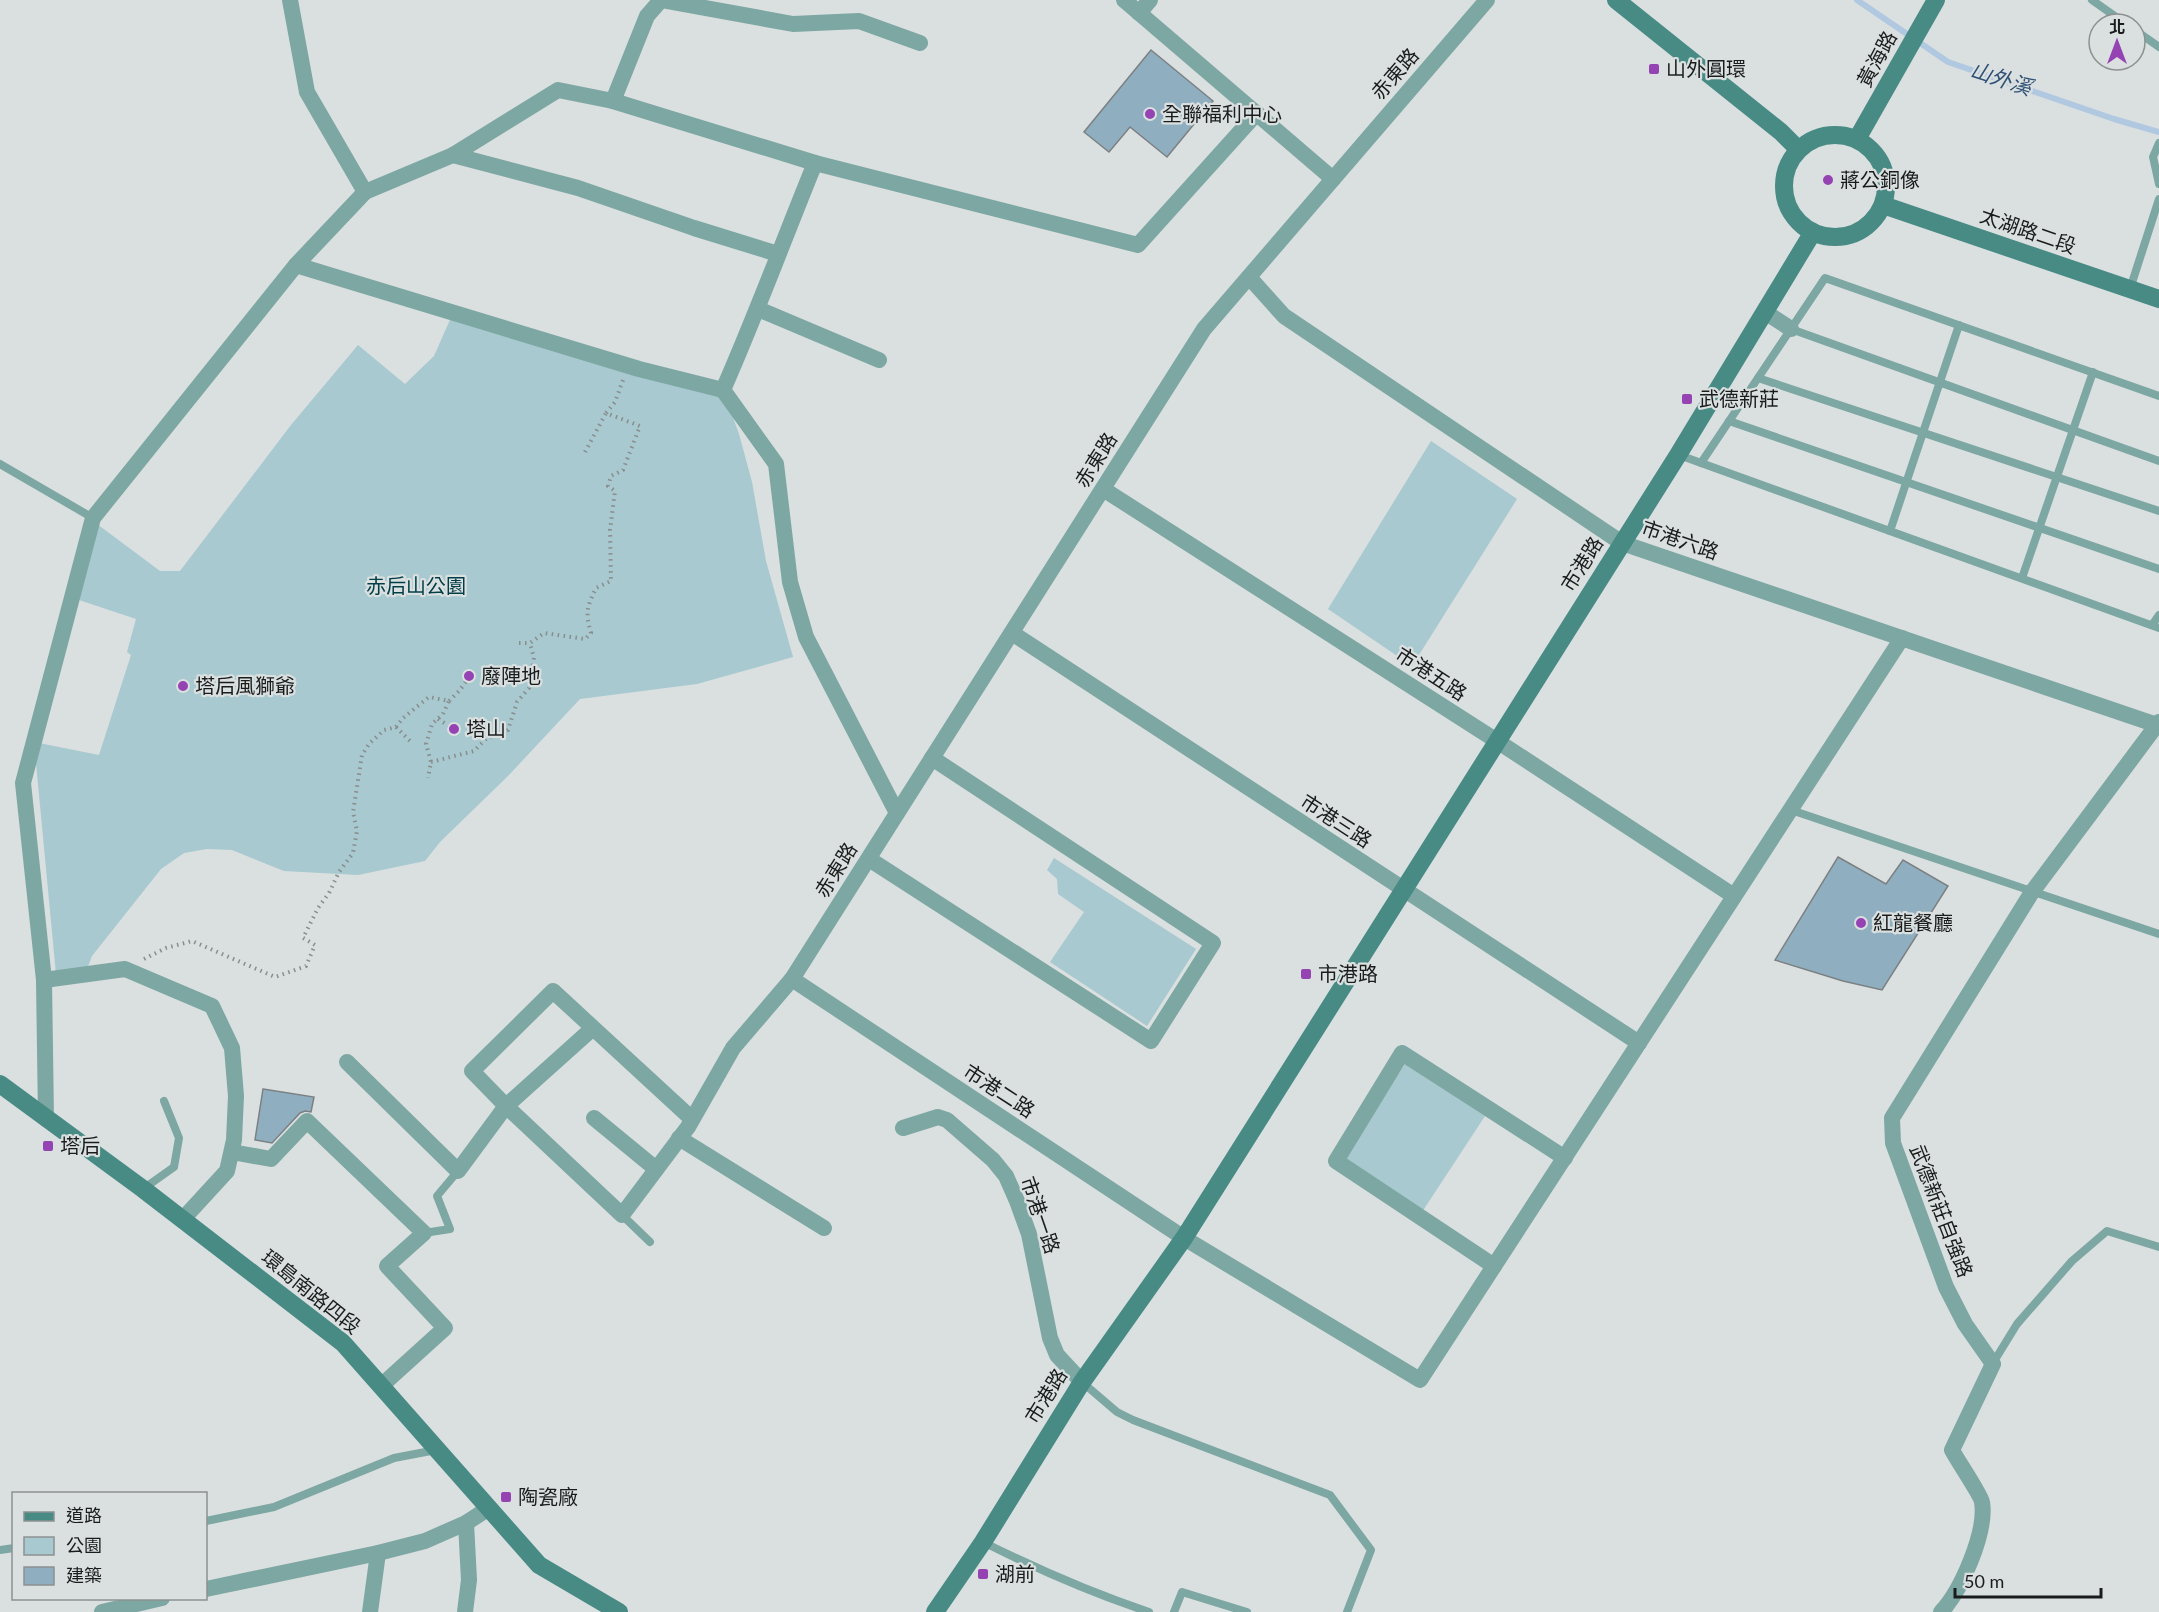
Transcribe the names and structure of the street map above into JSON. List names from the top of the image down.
{
  "streets": {
    "street": [
      "黃海路",
      "赤東路",
      "太湖路二段",
      "市港六路",
      "市港路",
      "市港五路",
      "市港三路",
      "市港二路",
      "武德新莊自強路",
      "市港一路",
      "環島南路四段"
    ]
  },
  "crossings": [
    ["黃海路", "太湖路二段"],
    ["黃海路", "市港路"],
    ["赤東路", "市港六路"],
    ["赤東路", "市港五路"],
    ["赤東路", "市港三路"],
    ["赤東路", "市港二路"],
    ["太湖路二段", "市港路"],
    ["市港六路", "市港路"],
    ["市港六路", "武德新莊自強路"],
    ["市港路", "市港五路"],
    ["市港路", "市港三路"],
    ["市港路", "市港二路"],
    ["市港路", "市港一路"]
  ],
  "water": ["山外溪"],
  "parks": ["赤后山公園"],
  "places": {
    "transit": [
      "山外圓環",
      "武德新莊",
      "市港路",
      "塔后",
      "陶瓷廠",
      "湖前"
    ],
    "other": [
      "全聯福利中心",
      "蔣公銅像",
      "廢陣地",
      "塔后風獅爺",
      "塔山",
      "紅龍餐廳"
    ]
  },
  "legend": ["道路", "公園", "建築"],
  "scale_bar": "50 m",
  "north": "top"
}
